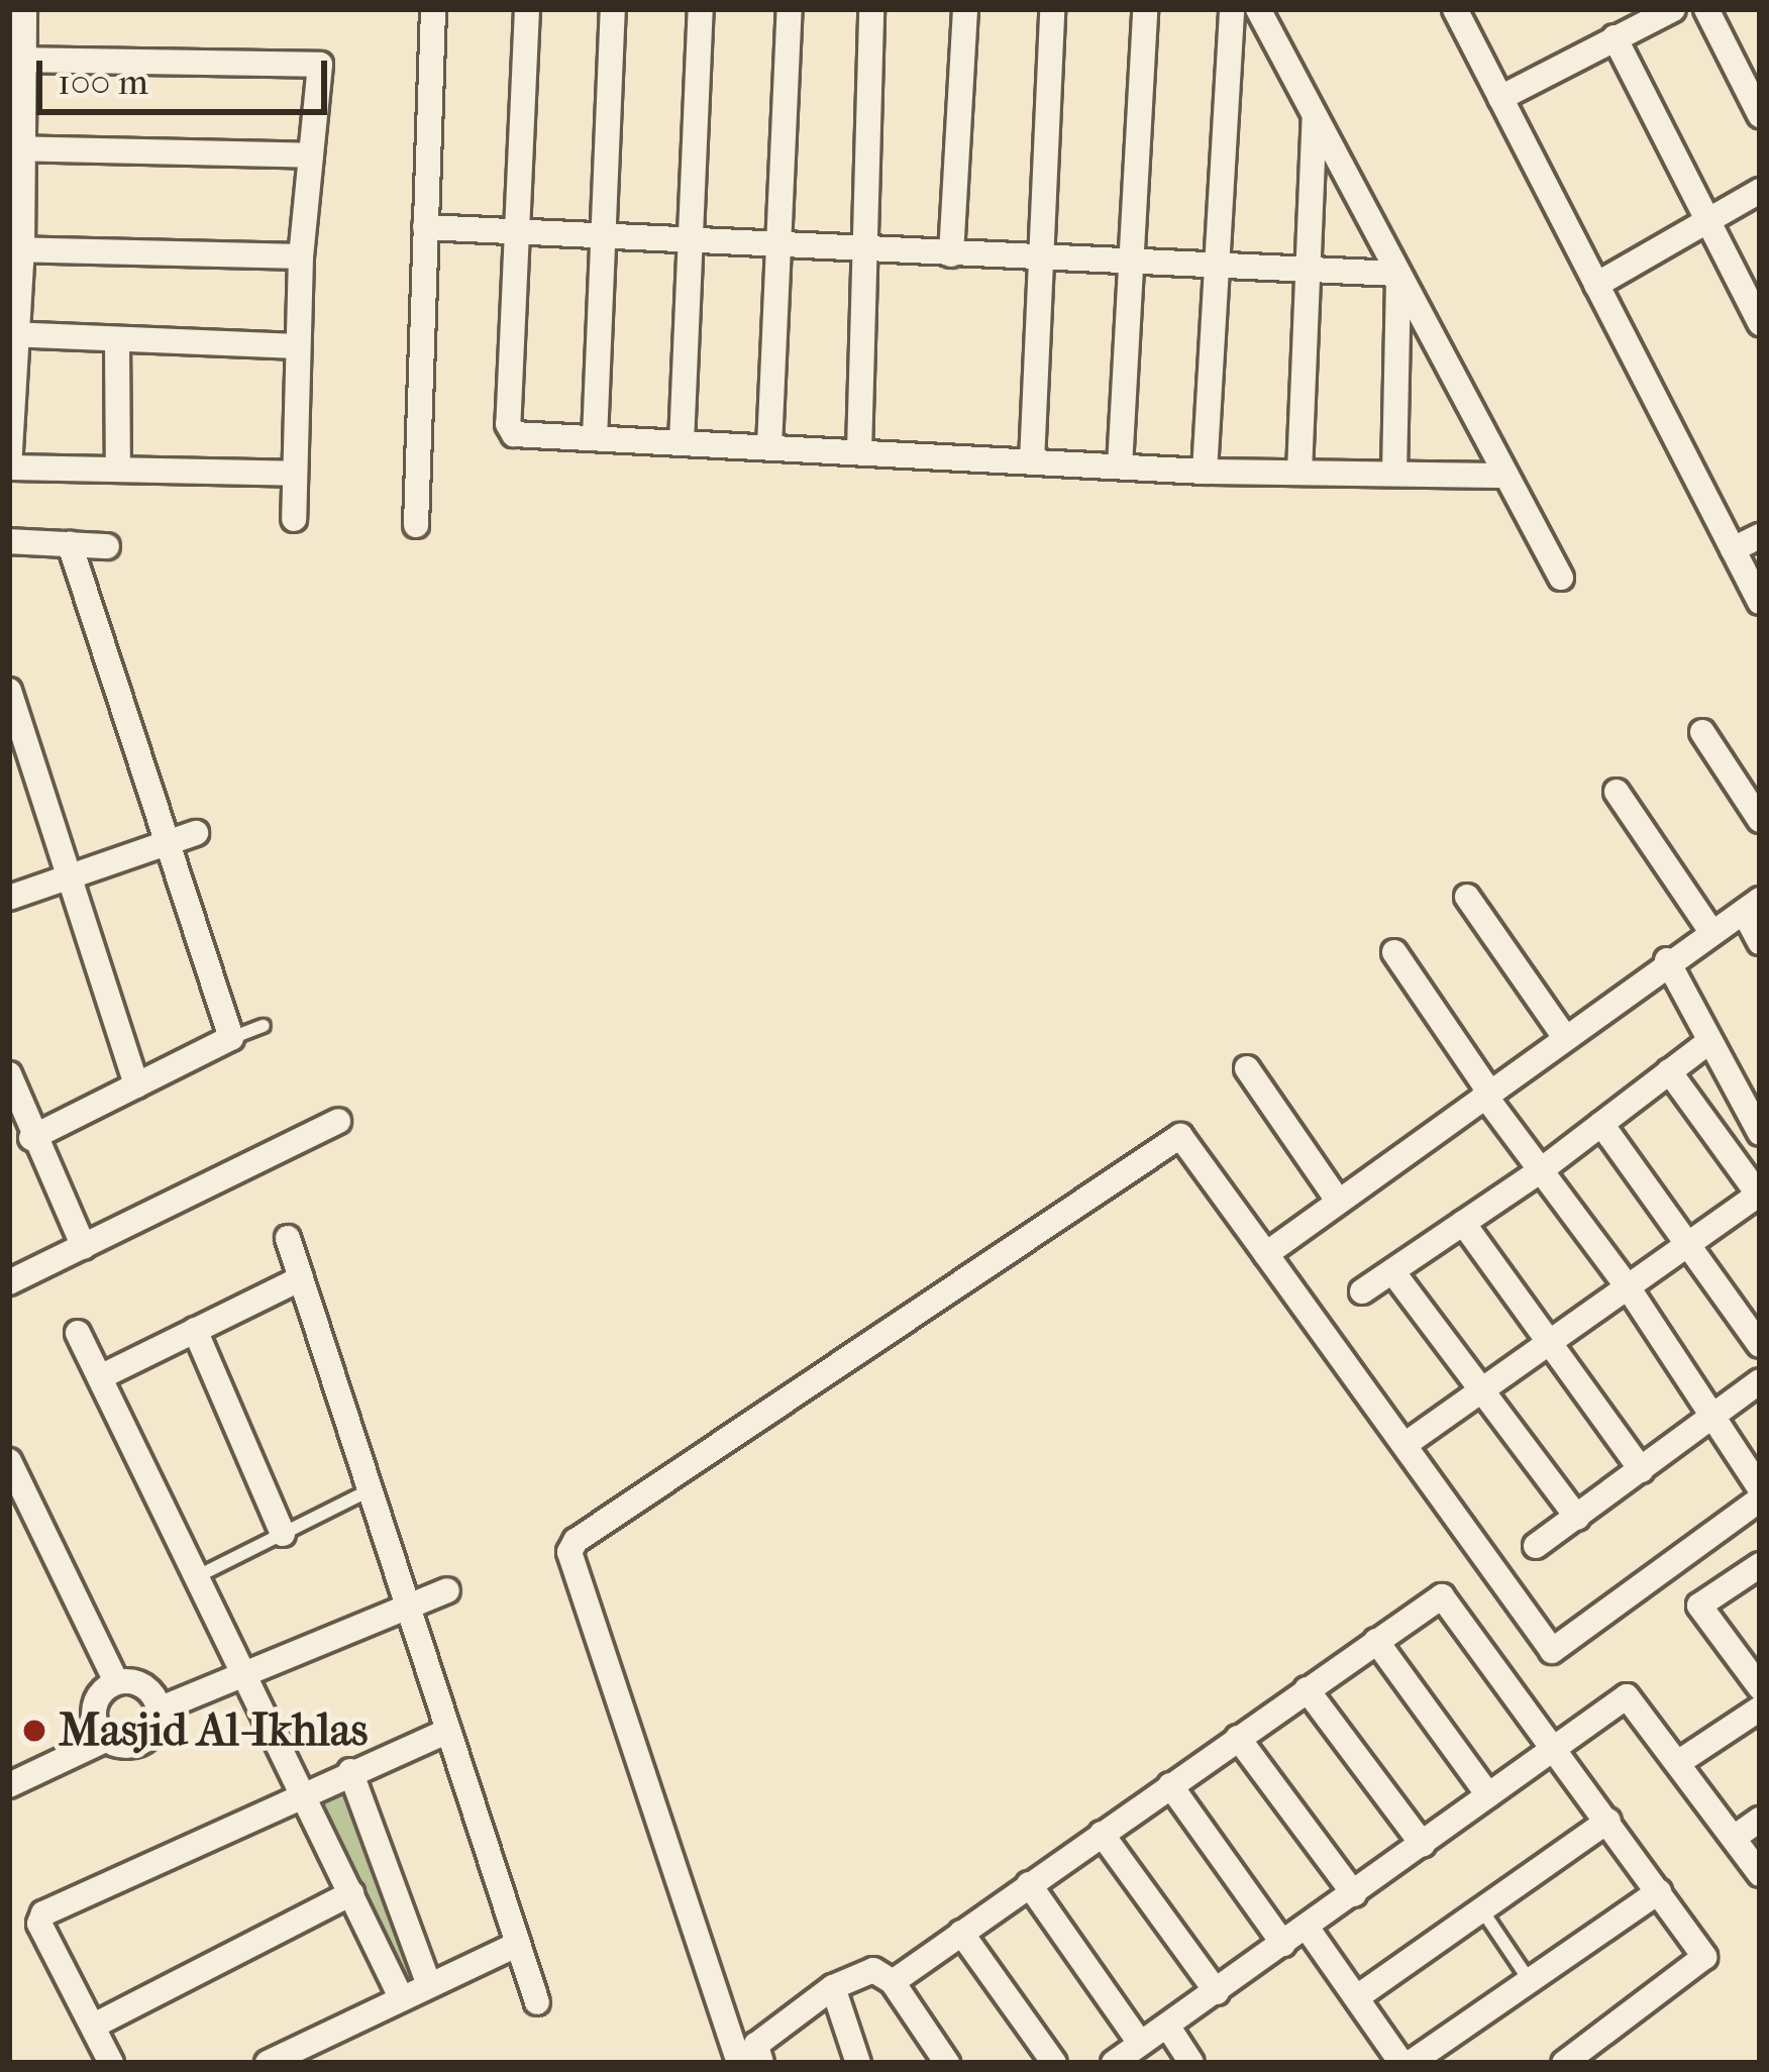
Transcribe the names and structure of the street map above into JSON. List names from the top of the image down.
{
  "places": ["Masjid Al-Ikhlas"],
  "scale_bar": "100 m"
}
